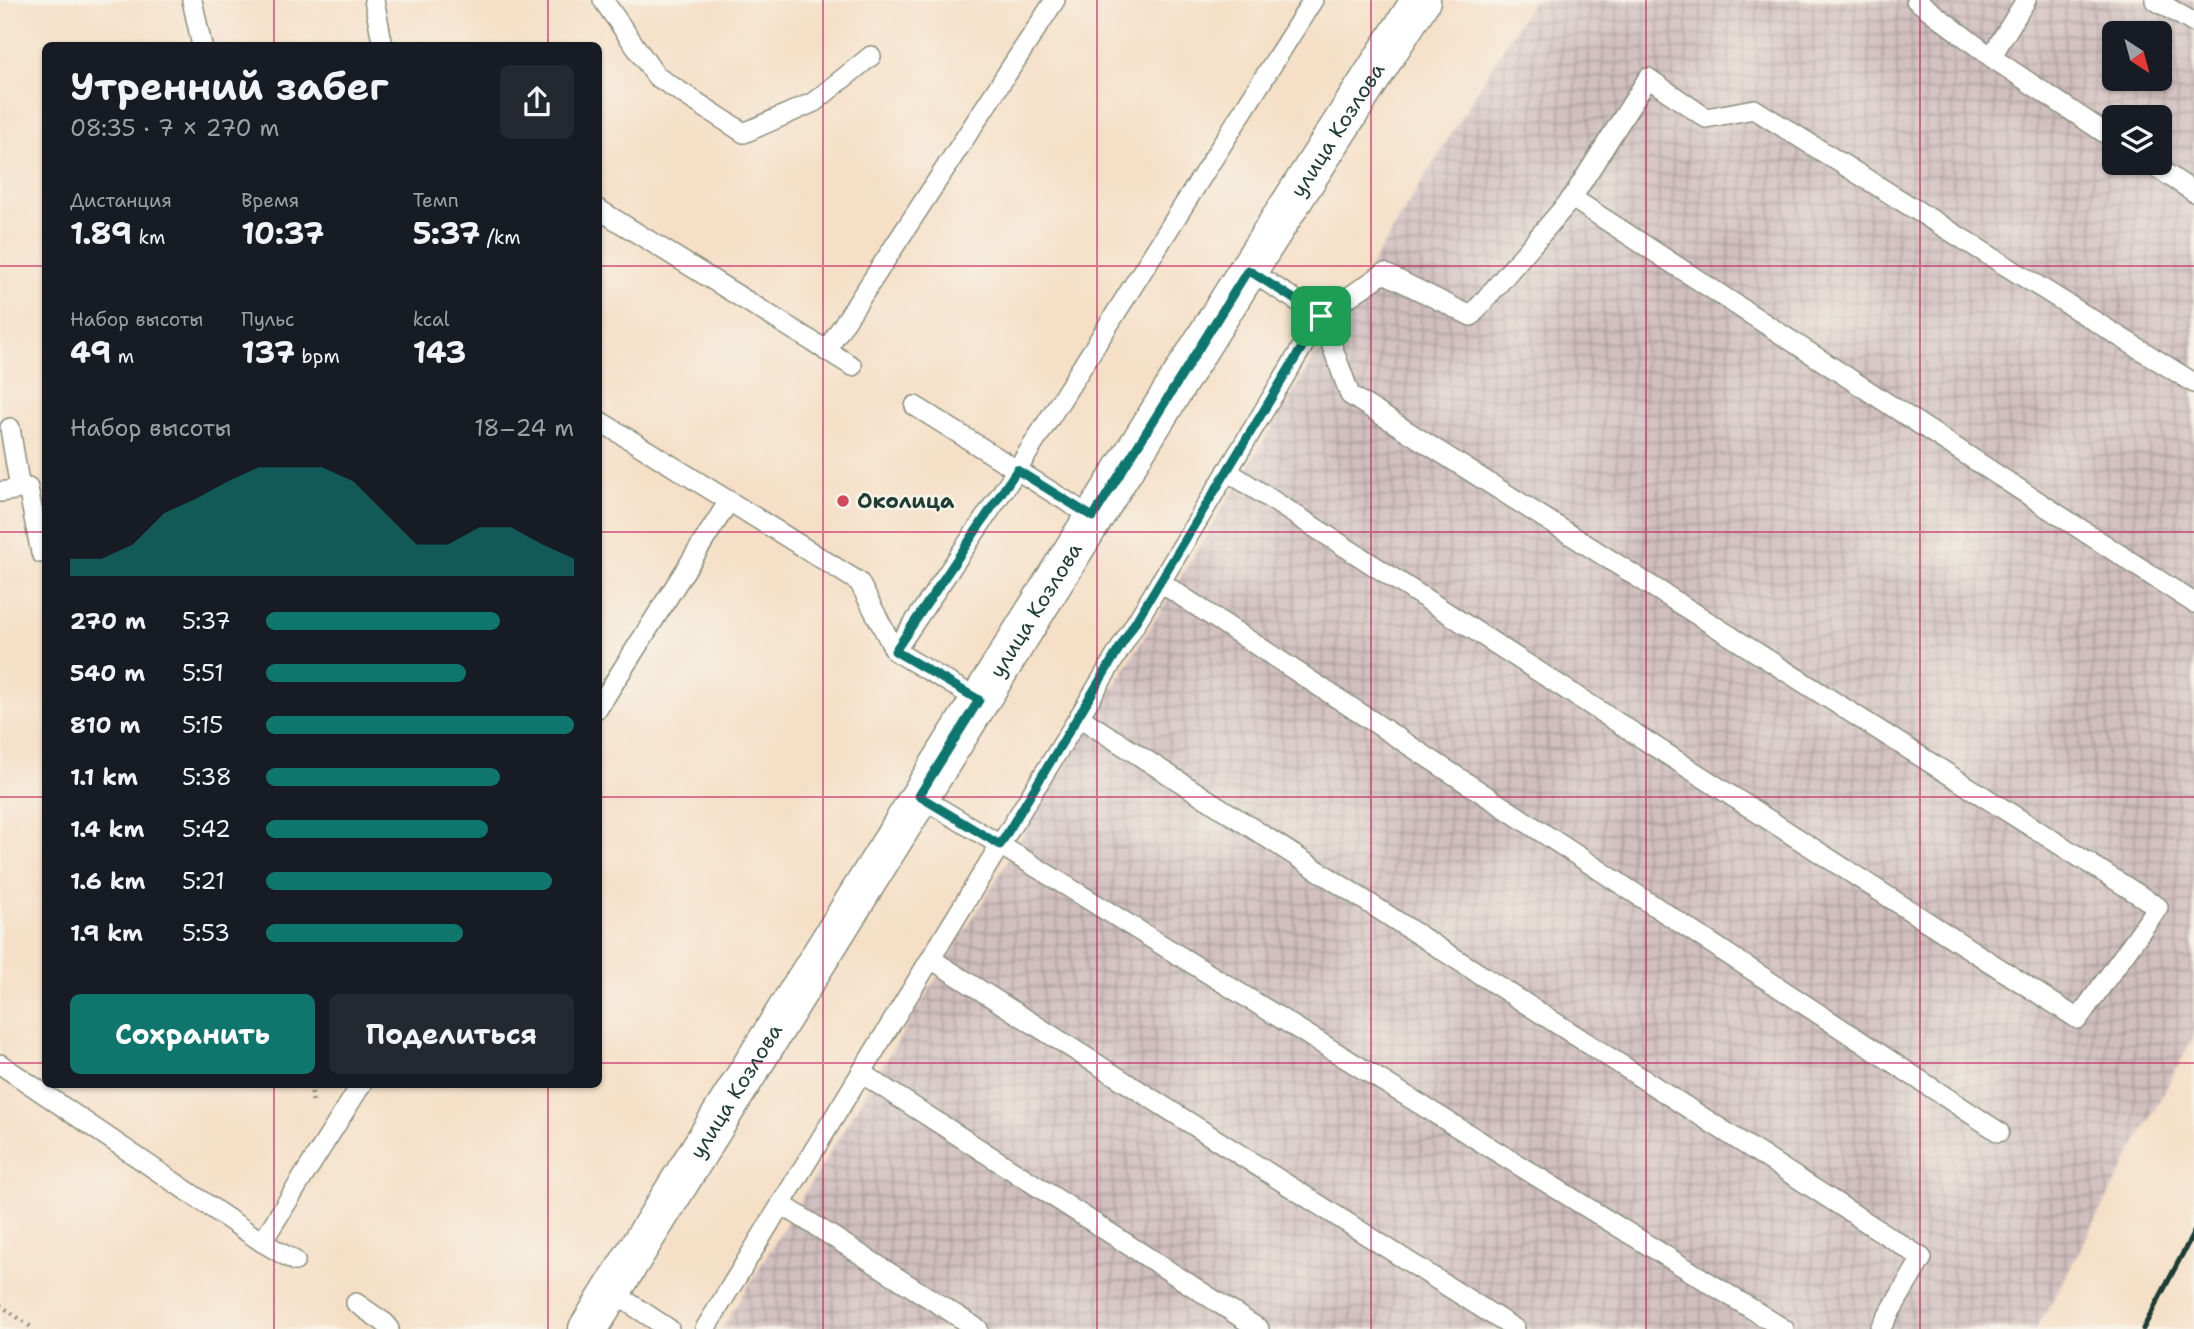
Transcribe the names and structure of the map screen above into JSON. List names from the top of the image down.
{
  "streets": {
    "main road": ["улица Козлова"]
  },
  "places": ["Околица"],
  "north": "bottom right",
  "page": {
    "heading": ["Утренний забег", "08:35 · 7 × 270 m"],
    "stats": [
      ["Дистанция", "1.89 km"],
      ["Время", "10:37"],
      ["Темп", "5:37 /km"],
      ["Набор высоты", "49 m"],
      ["Пульс", "137 bpm"],
      ["kcal", "143"]
    ],
    "chart": ["Набор высоты", "18–24 m"],
    "list": [
      {
        "name": "270 m",
        "note": "5:37"
      },
      {
        "name": "540 m",
        "note": "5:51"
      },
      {
        "name": "810 m",
        "note": "5:15"
      },
      {
        "name": "1.1 km",
        "note": "5:38"
      },
      {
        "name": "1.4 km",
        "note": "5:42"
      },
      {
        "name": "1.6 km",
        "note": "5:21"
      },
      {
        "name": "1.9 km",
        "note": "5:53"
      }
    ],
    "buttons": ["Сохранить", "Поделиться"]
  }
}
